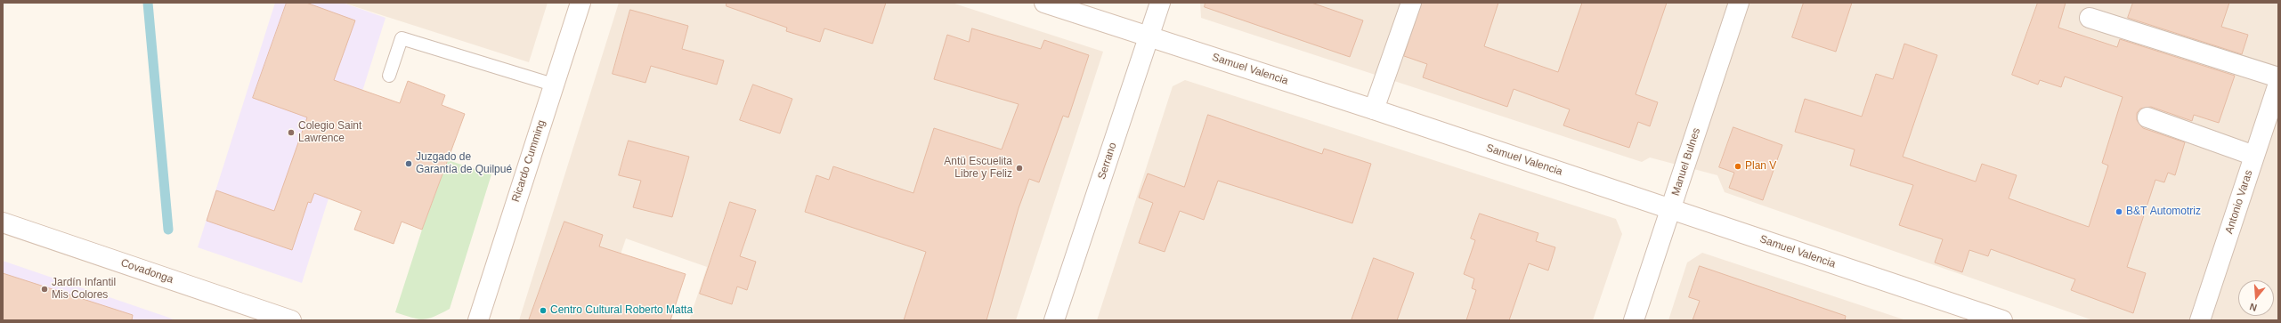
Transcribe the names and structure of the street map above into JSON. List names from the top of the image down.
{
  "streets": {
    "main road": [
      "Samuel Valencia",
      "Ricardo Cumming",
      "Serrano",
      "Manuel Bulnes",
      "Antonio Varas",
      "Covadonga"
    ]
  },
  "crossings": [
    ["Samuel Valencia", "Serrano"],
    ["Samuel Valencia", "Manuel Bulnes"]
  ],
  "places": [
    "Colegio Saint Lawrence",
    "Juzgado de Garantía de Quilpué",
    "Plan V",
    "Antü Escuelita Libre y Feliz",
    "B&T Automotriz",
    "Jardín Infantil Mis Colores",
    "Centro Cultural Roberto Matta"
  ],
  "north": "bottom"
}
